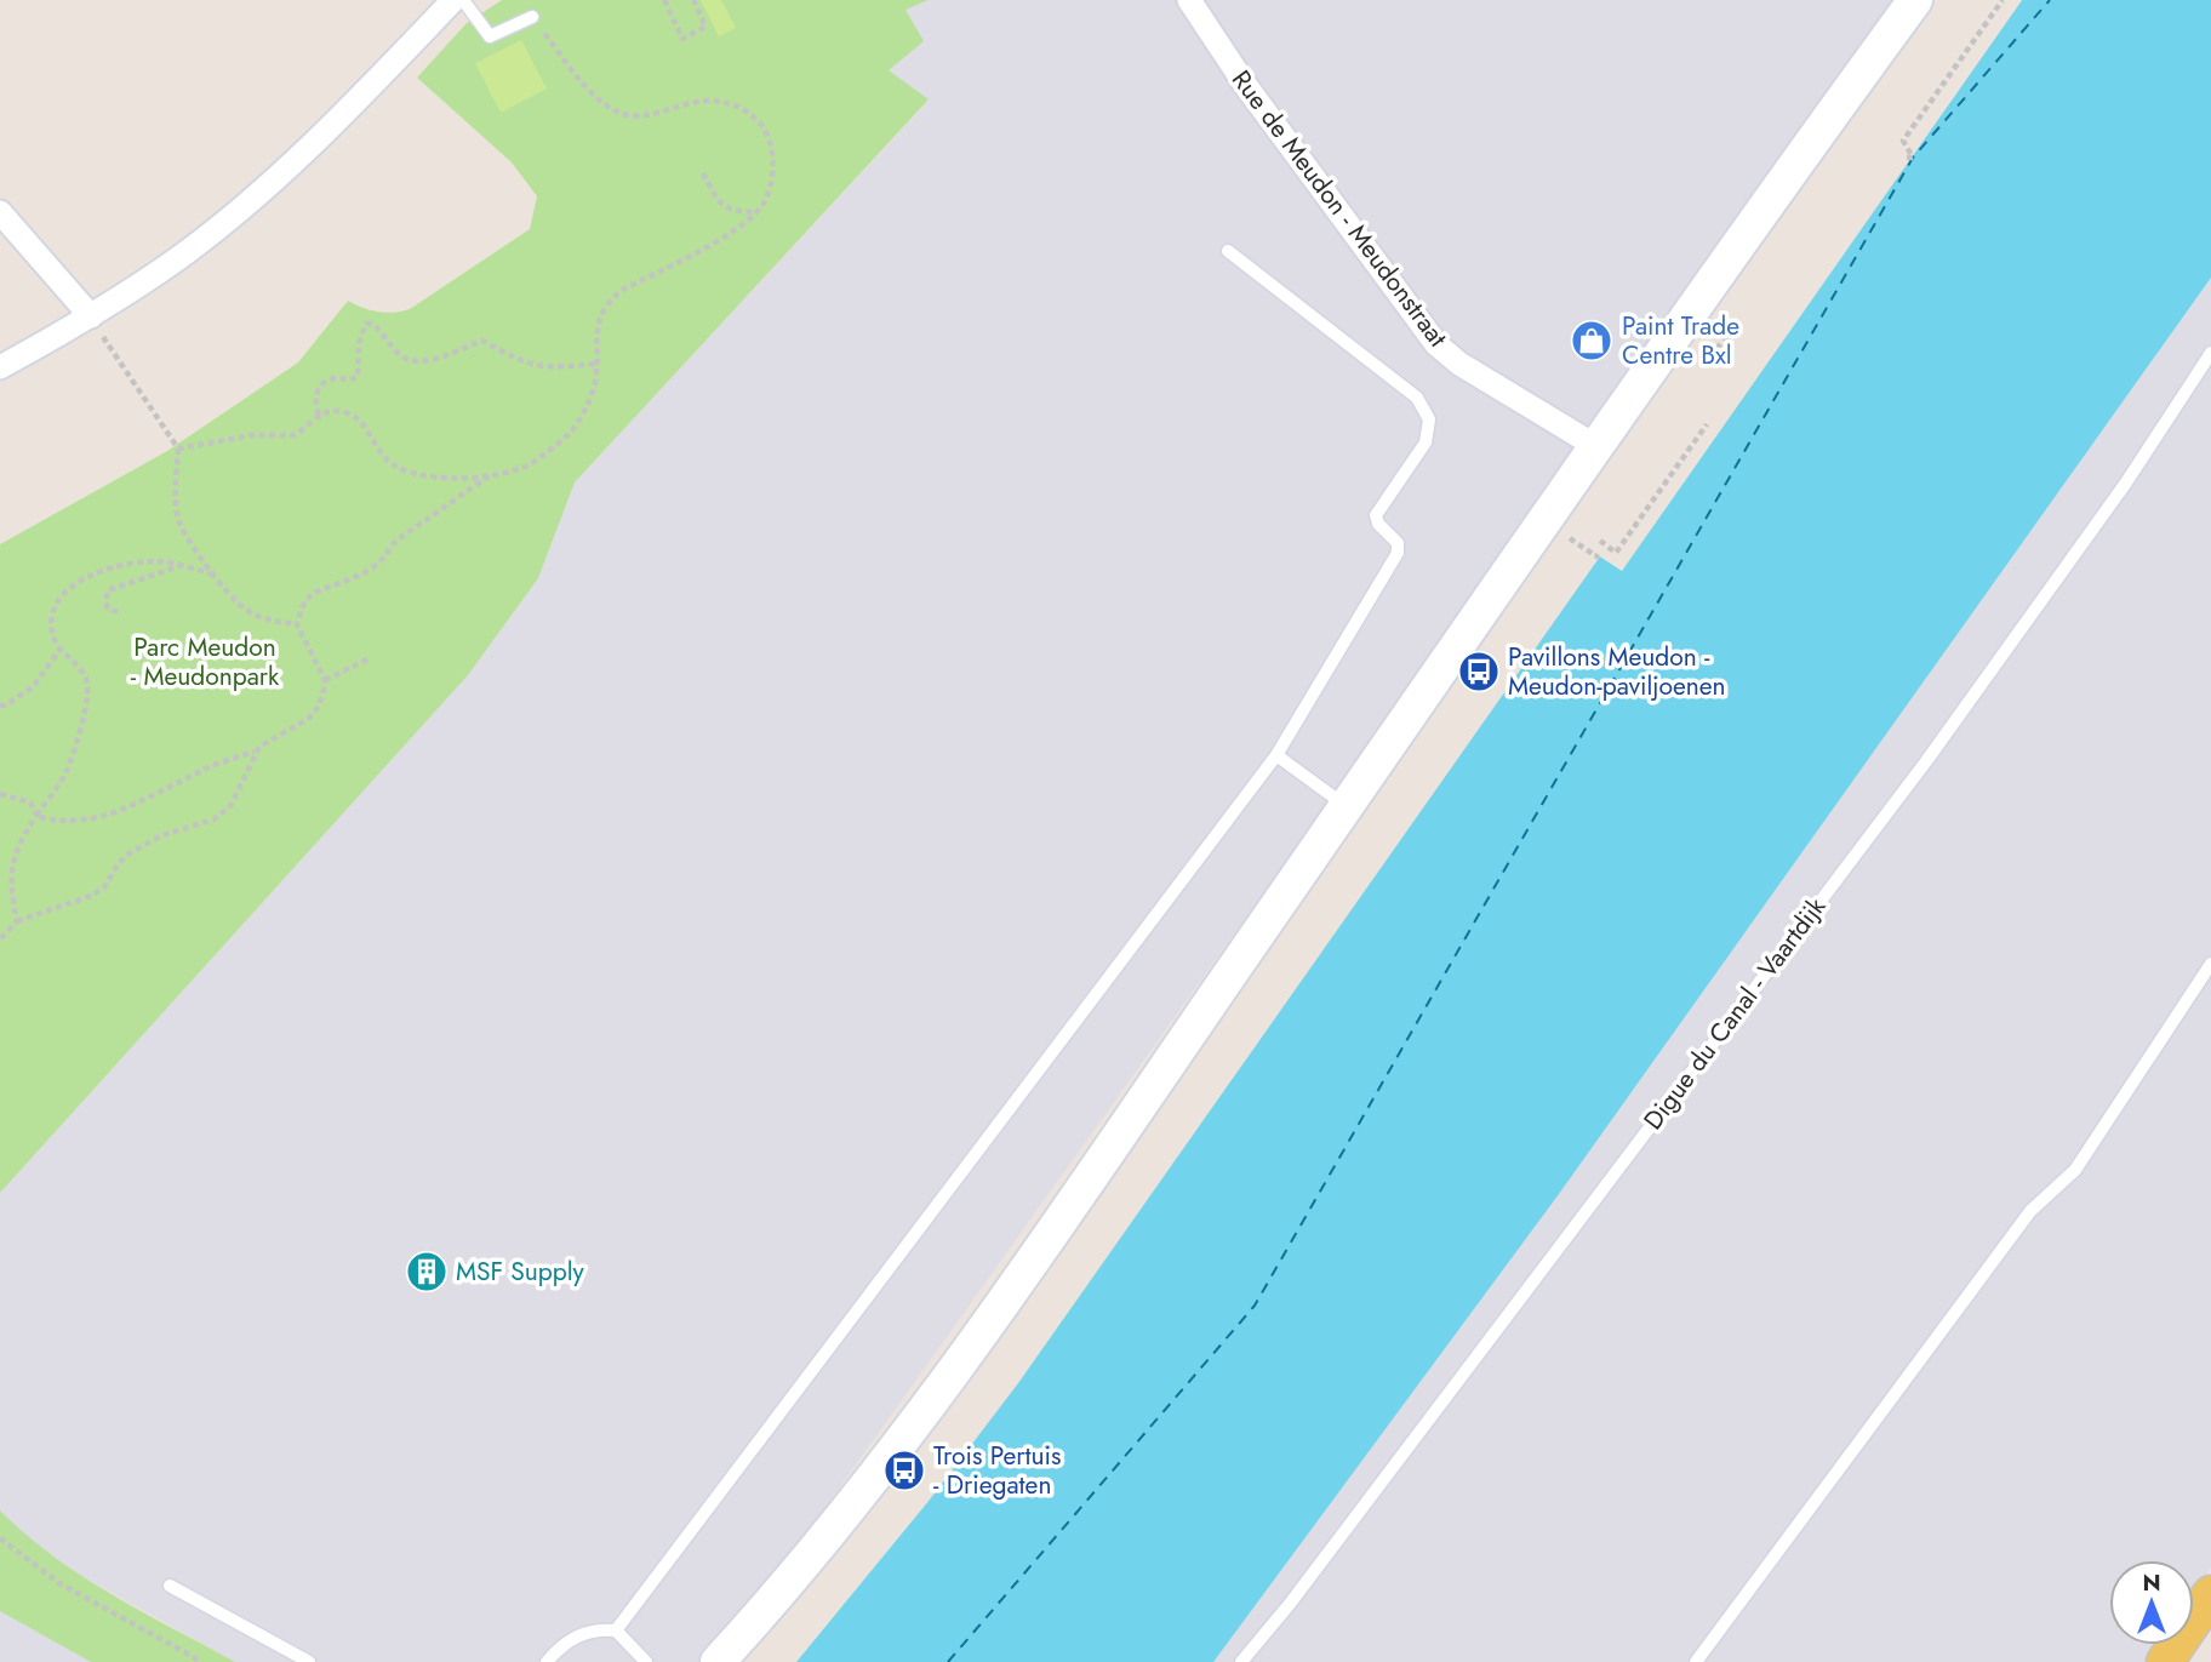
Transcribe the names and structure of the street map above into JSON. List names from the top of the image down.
{
  "streets": {
    "street": ["Rue de Meudon - Meudonstraat"],
    "lane": ["Digue du Canal - Vaartdijk"]
  },
  "parks": ["Parc Meudon - Meudonpark"],
  "places": {
    "shop": ["Paint Trade Centre Bxl"],
    "bus stop": ["Pavillons Meudon - Meudon-paviljoenen", "Trois Pertuis - Driegaten"],
    "building": ["MSF Supply"]
  },
  "north": "top"
}
